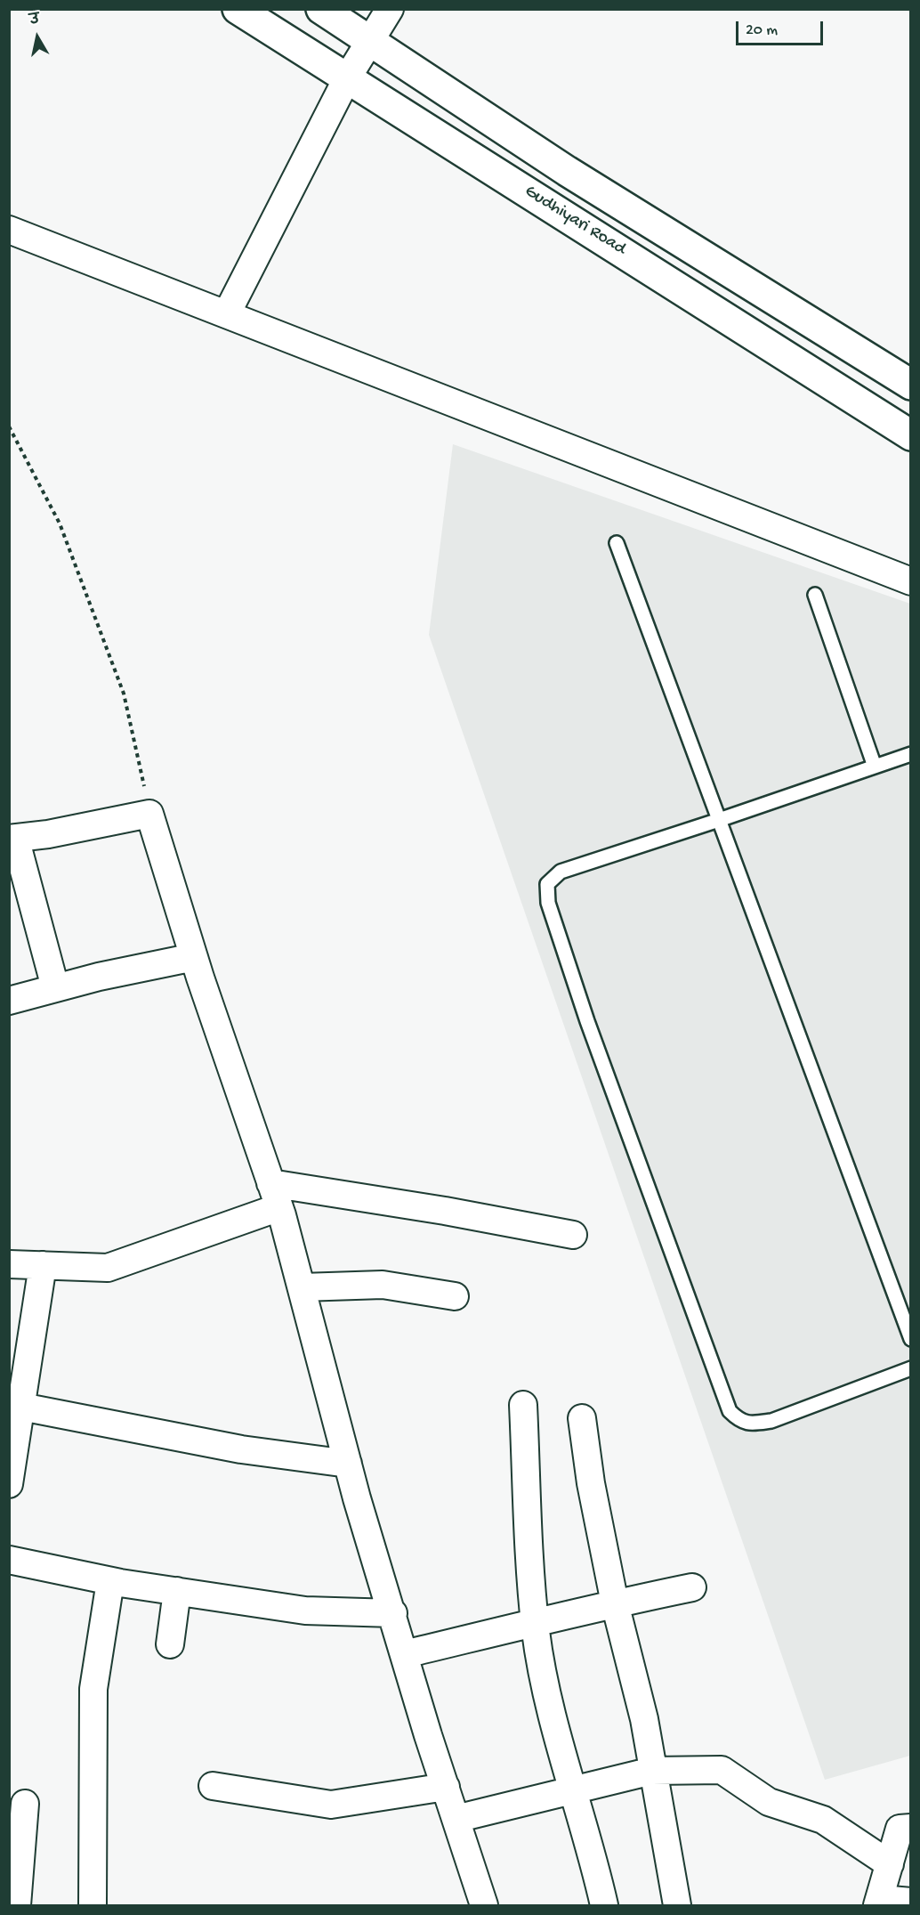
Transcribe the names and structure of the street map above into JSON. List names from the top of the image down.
{
  "streets": {
    "street": ["Gudhiyari Road"]
  },
  "scale_bar": "20 m",
  "north": "top"
}
